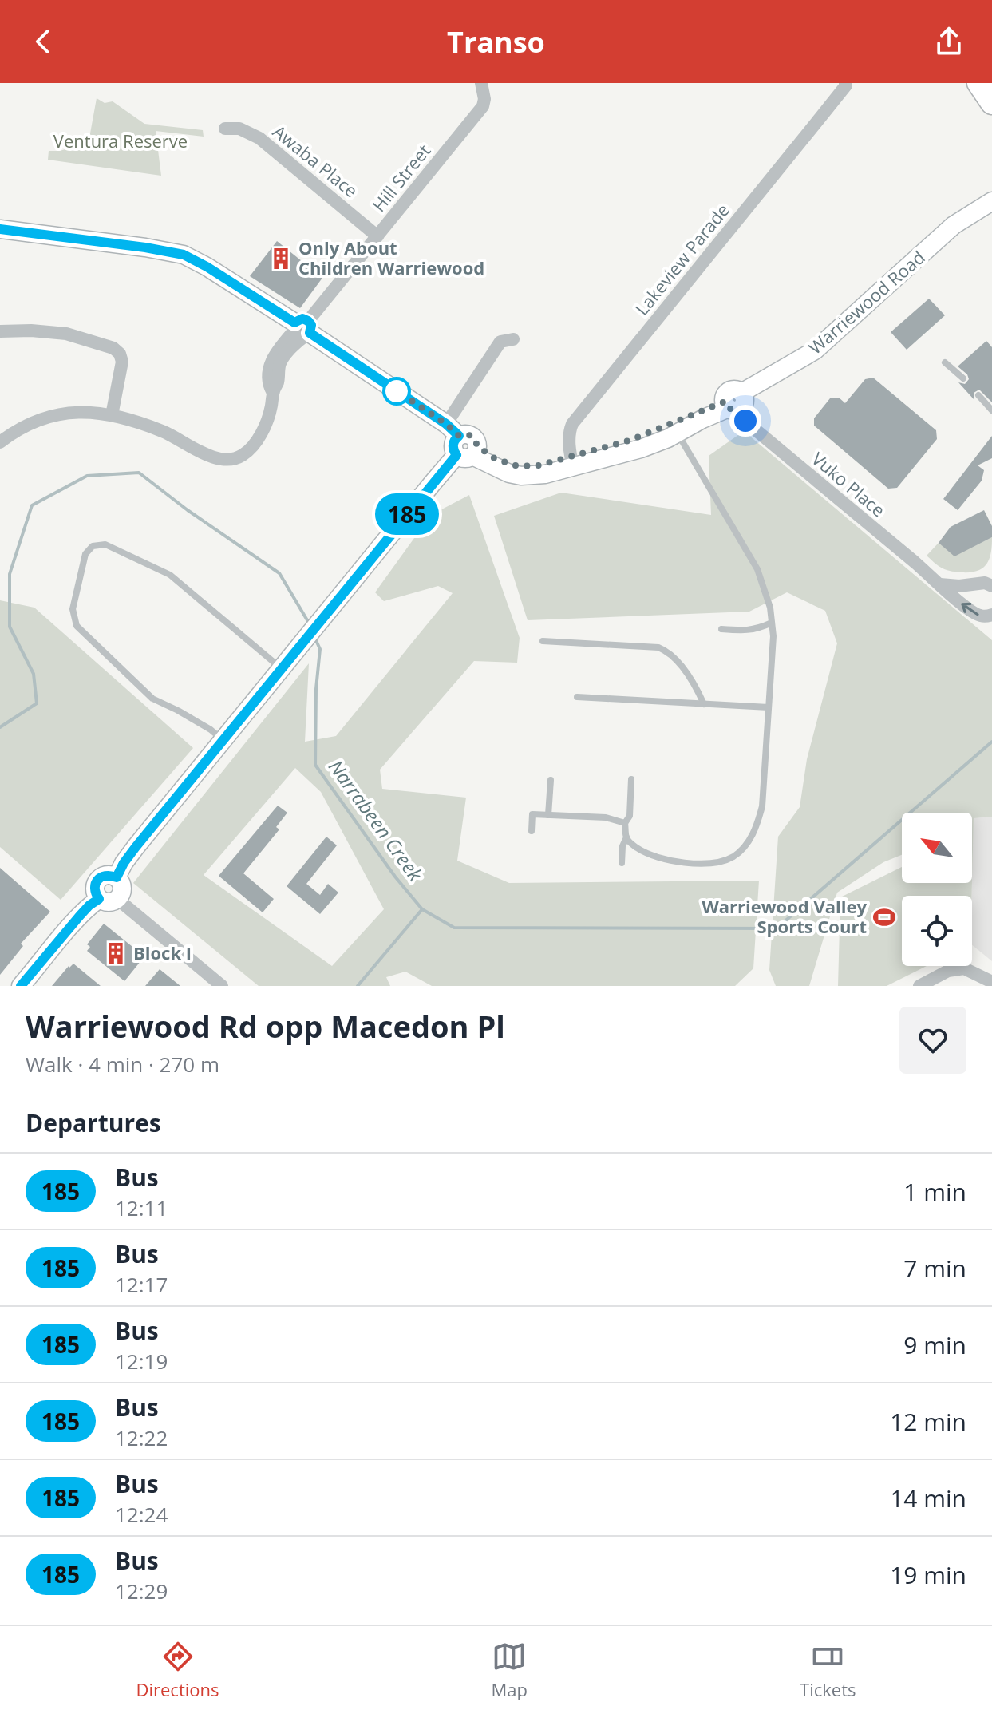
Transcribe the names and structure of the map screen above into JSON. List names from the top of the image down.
{
  "streets": {
    "street": [
      "Awaba Place",
      "Hill Street",
      "Lakeview Parade",
      "Warriewood Road",
      "Vuko Place"
    ]
  },
  "crossings": [
    ["Awaba Place", "Hill Street"],
    ["Lakeview Parade", "Warriewood Road"],
    ["Warriewood Road", "Vuko Place"]
  ],
  "water": ["Narrabeen Creek"],
  "parks": ["Ventura Reserve"],
  "places": {
    "building": ["Only About Children Warriewood", "Block I"],
    "sports": ["Warriewood Valley Sports Court"]
  },
  "lines": ["bus line 185"],
  "north": "top left",
  "page": {
    "header": "Transo",
    "on_map": "185",
    "heading": [
      ["Warriewood Rd opp Macedon Pl", "Walk · 4 min · 270 m"],
      "Departures"
    ],
    "list": [
      {
        "mark": "185",
        "name": "Bus",
        "note": "12:11",
        "value": "1 min"
      },
      {
        "mark": "185",
        "name": "Bus",
        "note": "12:17",
        "value": "7 min"
      },
      {
        "mark": "185",
        "name": "Bus",
        "note": "12:19",
        "value": "9 min"
      },
      {
        "mark": "185",
        "name": "Bus",
        "note": "12:22",
        "value": "12 min"
      },
      {
        "mark": "185",
        "name": "Bus",
        "note": "12:24",
        "value": "14 min"
      },
      {
        "mark": "185",
        "name": "Bus",
        "note": "12:29",
        "value": "19 min"
      }
    ],
    "tabs": ["Directions", "Map", "Tickets"]
  }
}
